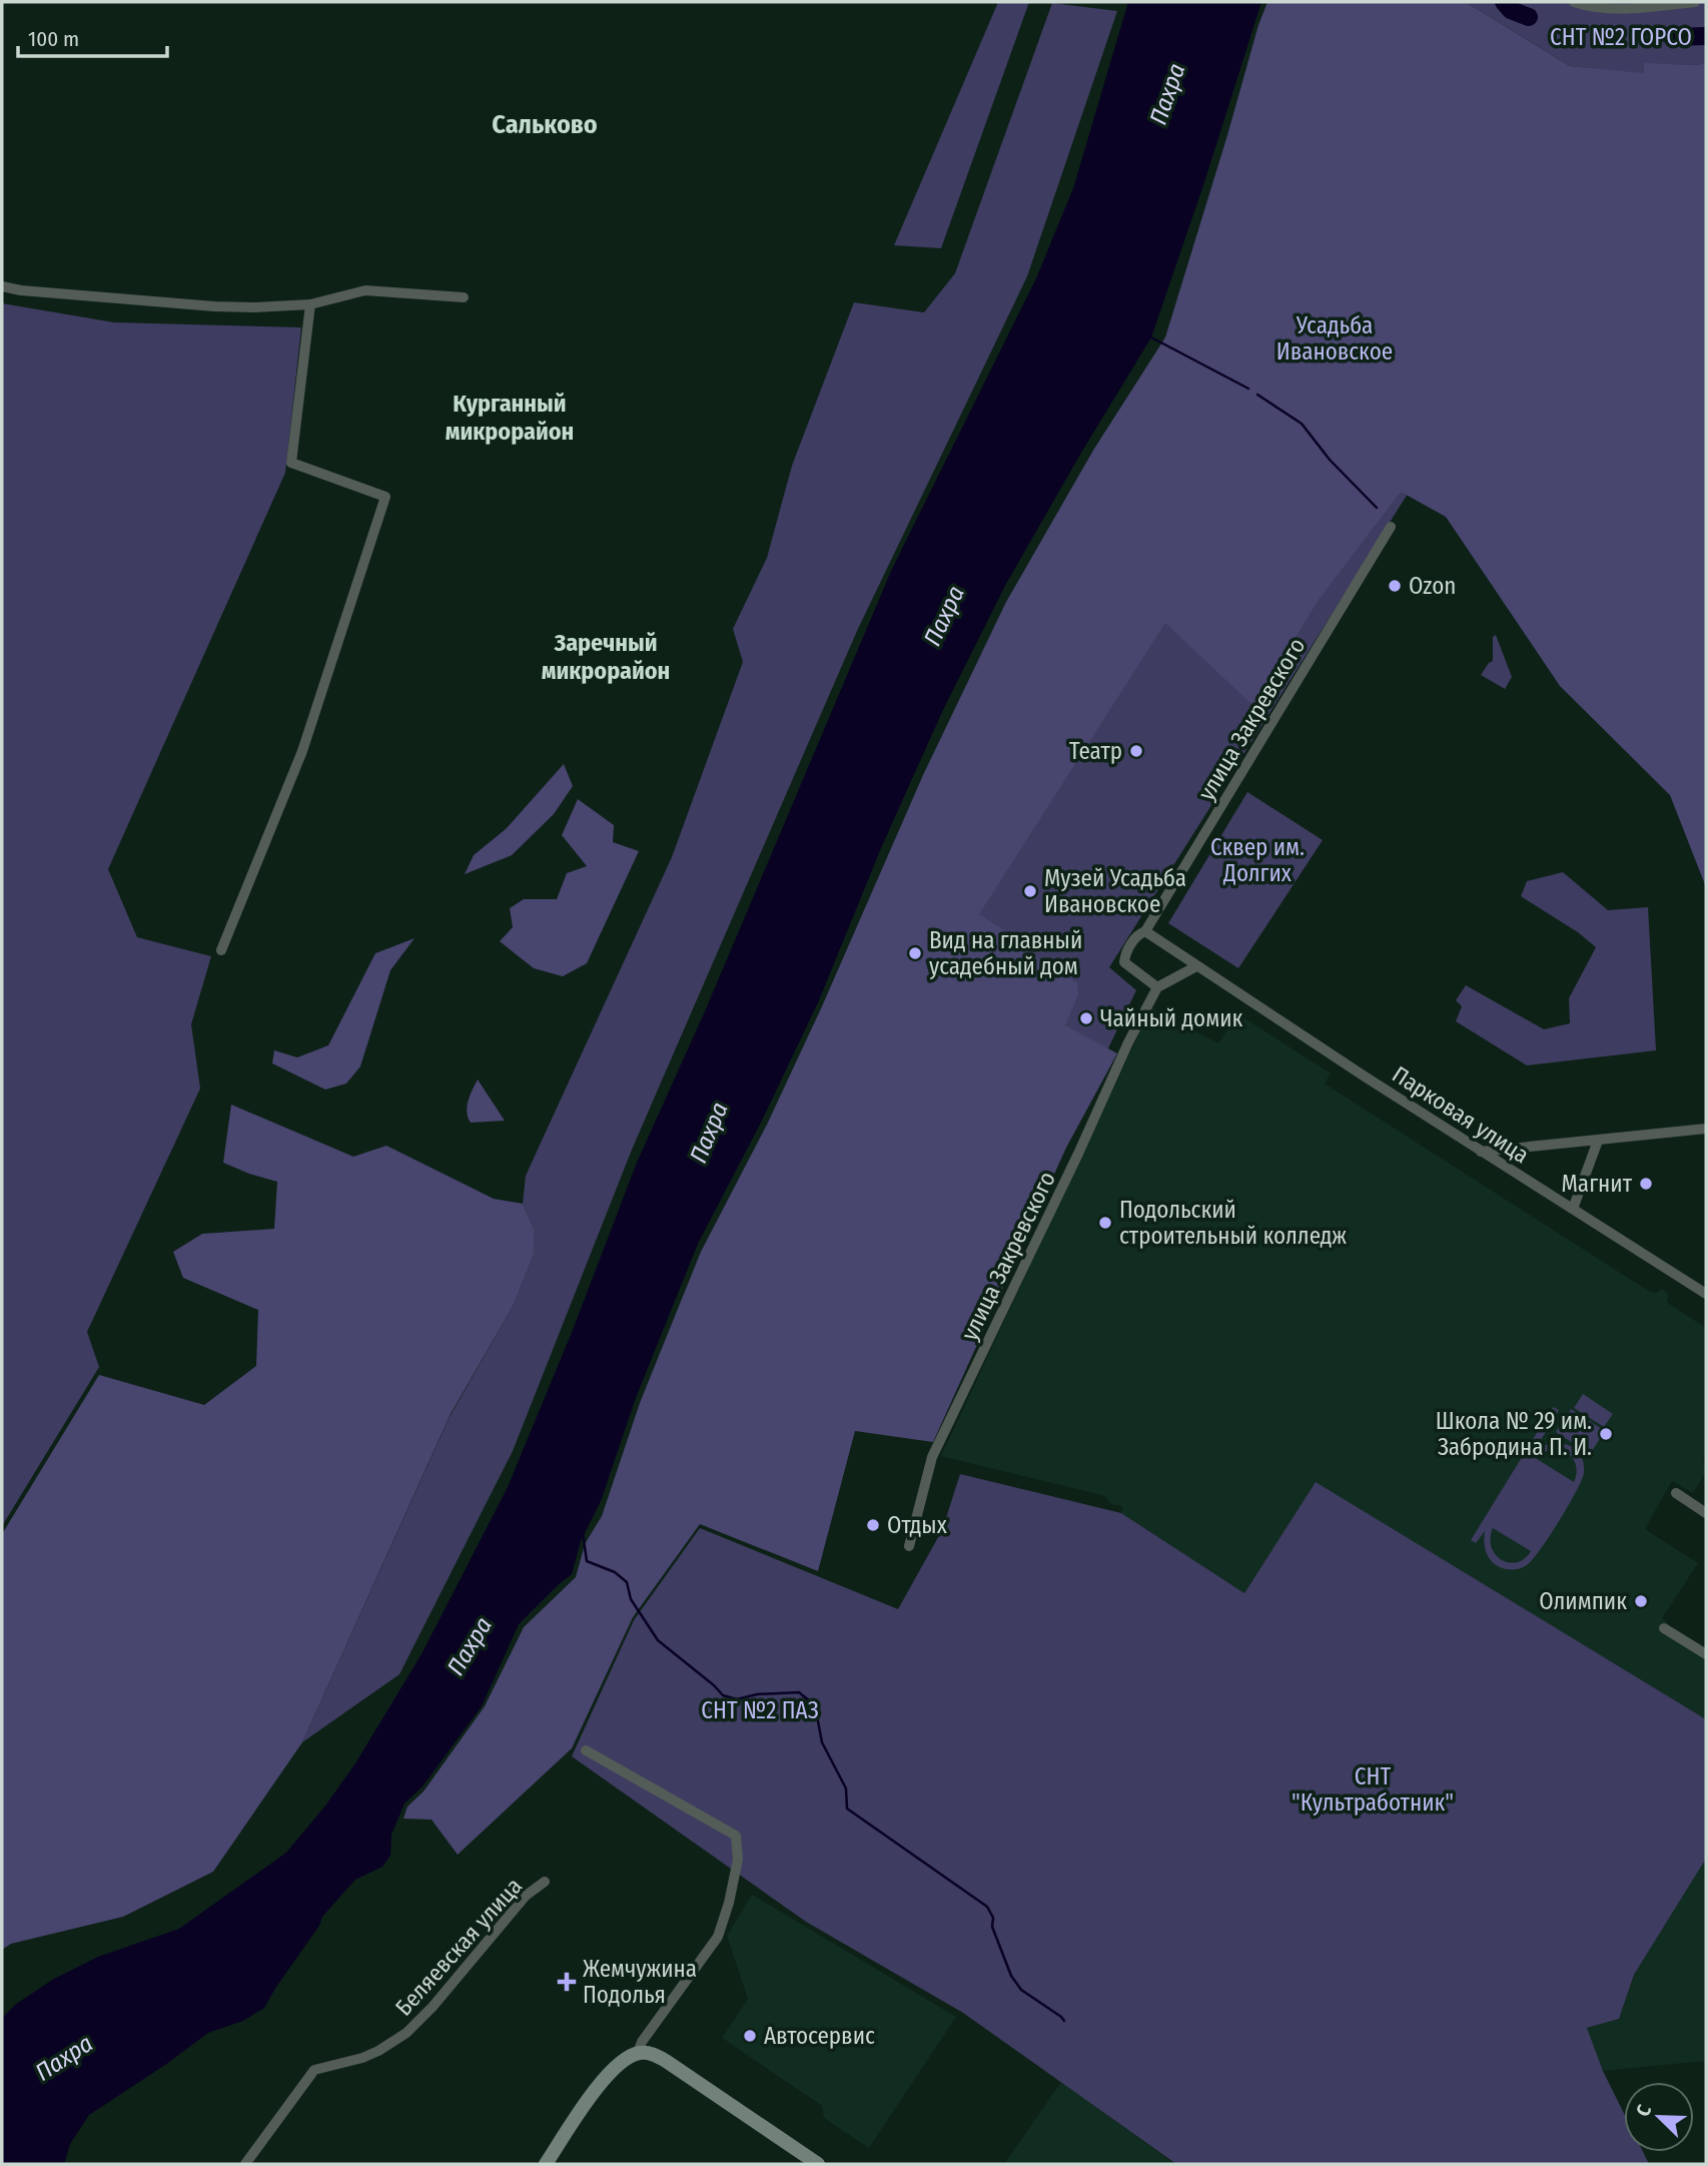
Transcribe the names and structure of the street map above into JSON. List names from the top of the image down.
{
  "streets": {
    "street": ["улица Закревского", "Парковая улица", "Беляевская улица"]
  },
  "crossings": [
    ["улица Закревского", "Парковая улица"]
  ],
  "districts": ["Сальково", "Курганный микрорайон", "Заречный микрорайон"],
  "water": ["Пахра"],
  "parks": [
    "СНТ №2 ГОРСО",
    "Усадьба Ивановское",
    "Сквер им. Долгих",
    "СНТ №2 ПАЗ",
    "СНТ \"Культработник\""
  ],
  "places": {
    "other": [
      "Ozon",
      "Театр",
      "Музей Усадьба Ивановское",
      "Вид на главный усадебный дом",
      "Чайный домик",
      "Магнит",
      "Подольский строительный колледж",
      "Школа № 29 им. Забродина П. И.",
      "Отдых",
      "Олимпик",
      "Автосервис"
    ],
    "health": ["Жемчужина Подолья"]
  },
  "scale_bar": "100 m",
  "north": "top left"
}
